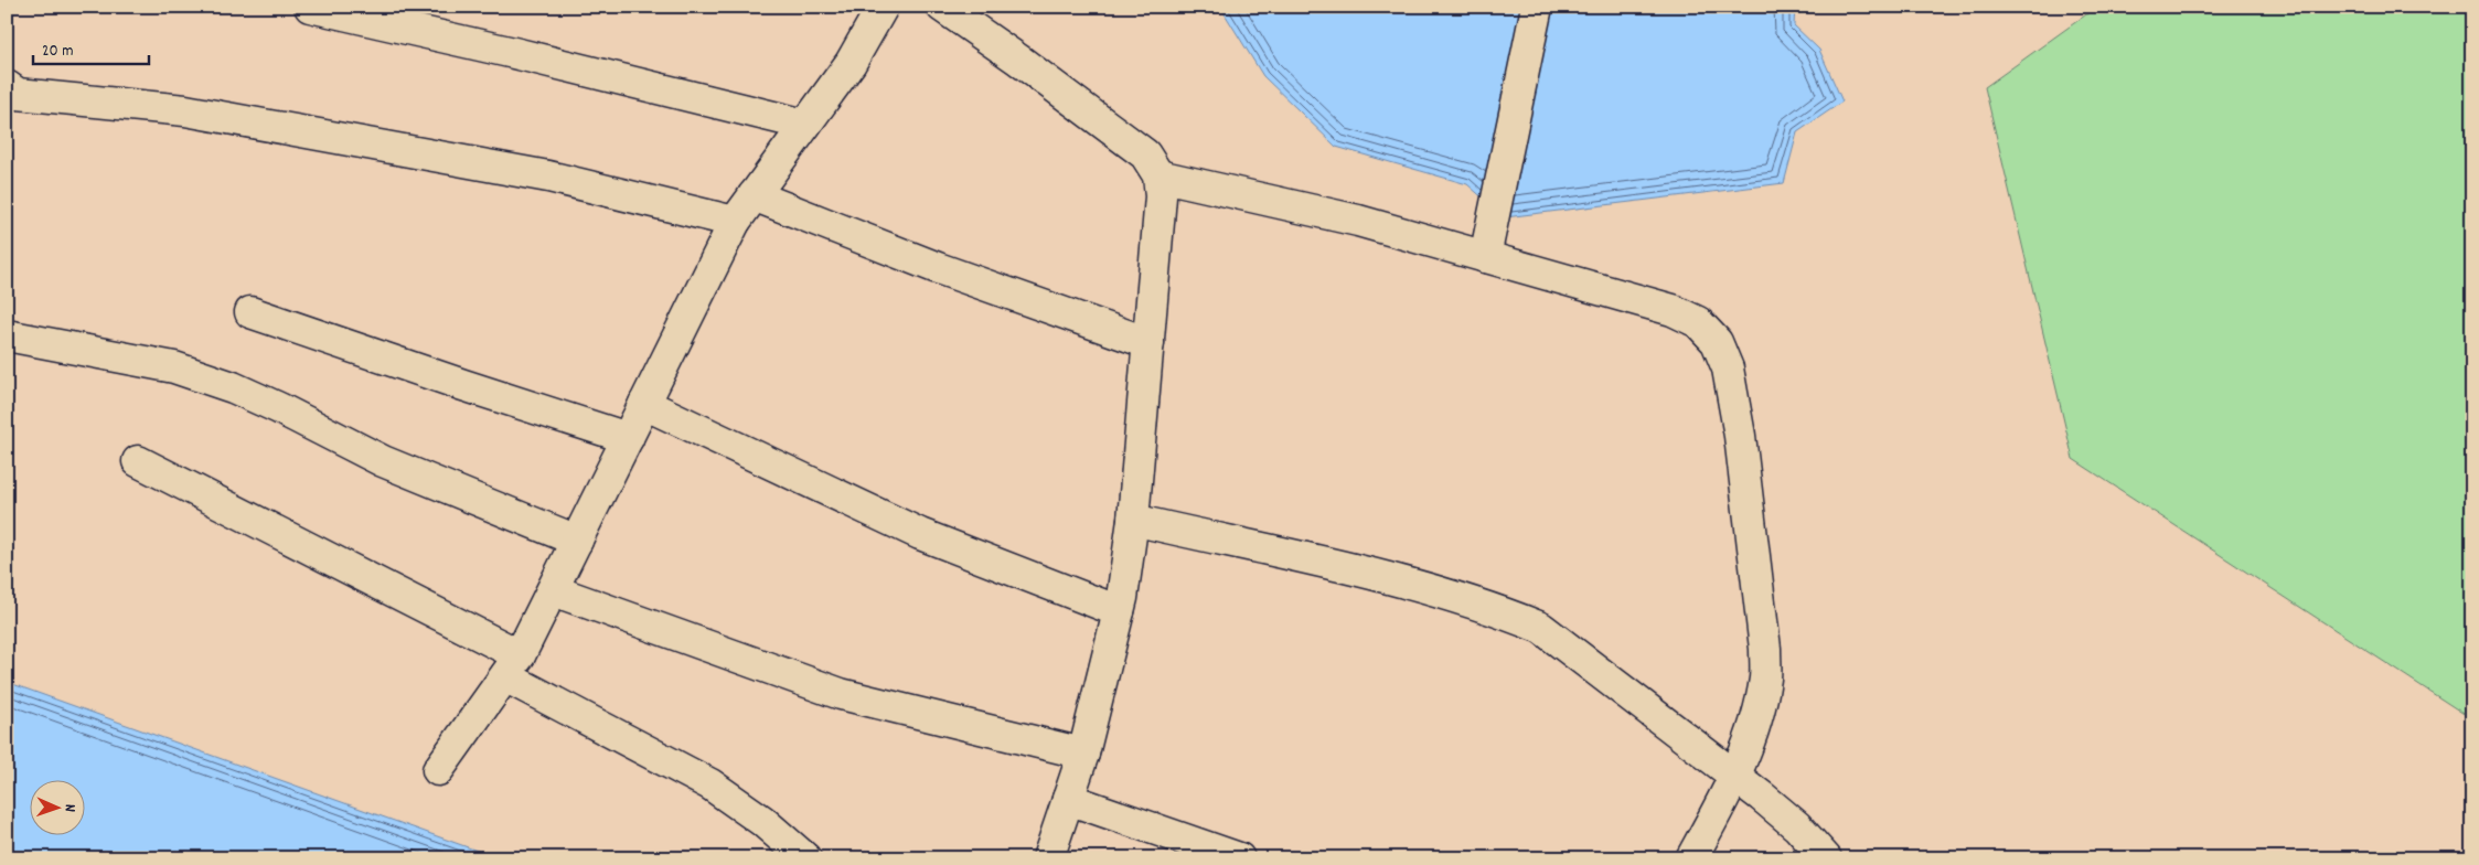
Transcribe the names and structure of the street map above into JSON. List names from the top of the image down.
{
  "scale_bar": "20 m",
  "north": "right"
}
